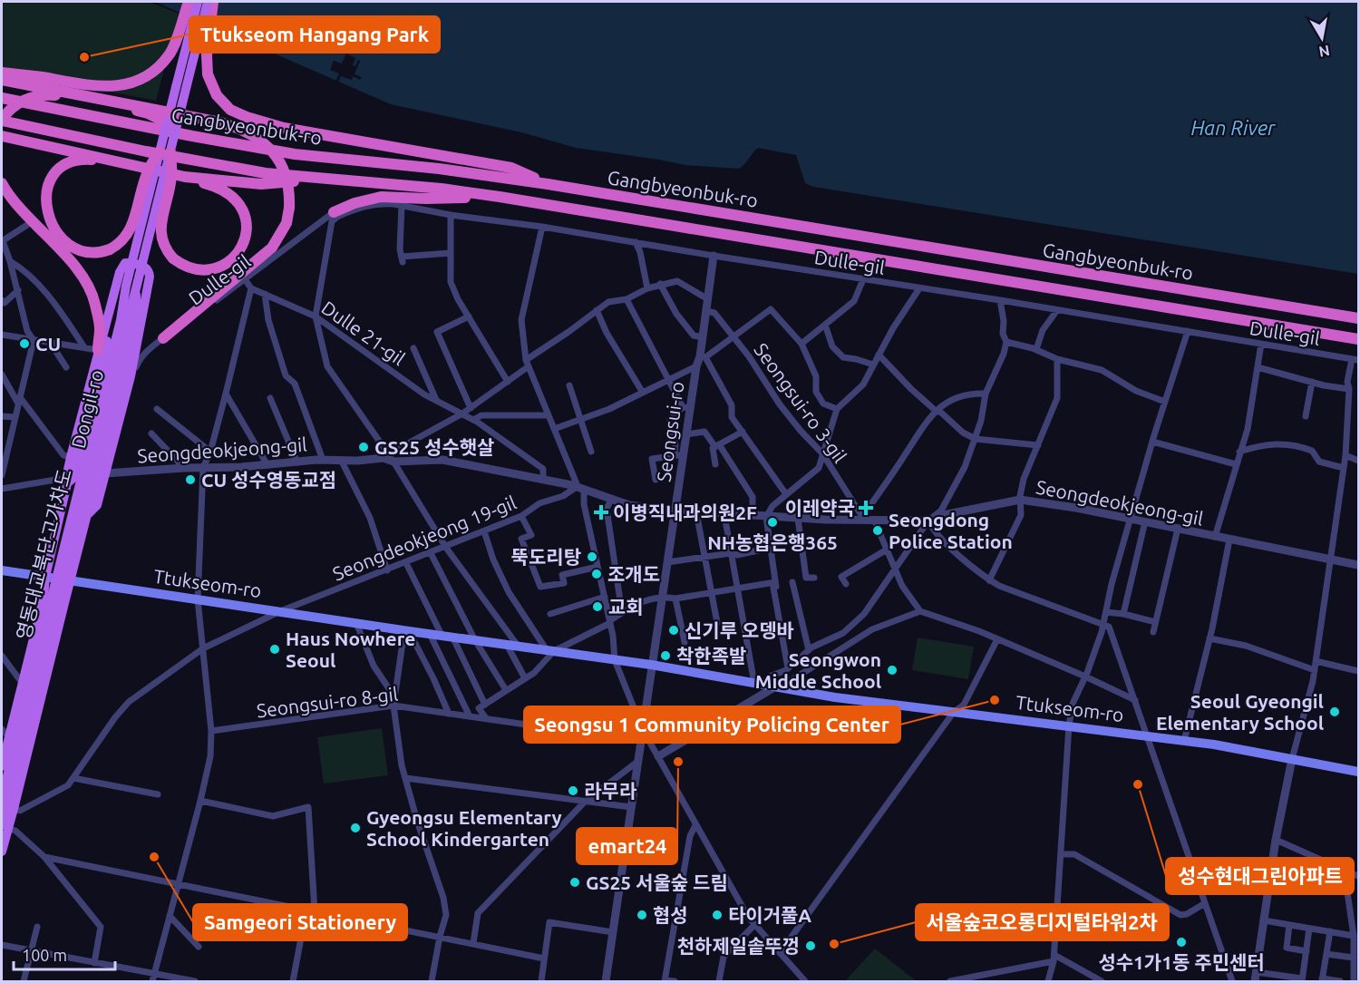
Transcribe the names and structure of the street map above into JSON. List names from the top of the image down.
{
  "streets": {
    "highway": ["Gangbyeonbuk-ro"],
    "main road": ["Dongil-ro", "Ttukseom-ro"],
    "street": [
      "Dulle-gil",
      "Dulle 21-gil",
      "Seongsui-ro 3-gil",
      "Seongsui-ro",
      "Seongdeokjeong-gil",
      "Seongdeokjeong 19-gil",
      "Seongsui-ro 8-gil"
    ]
  },
  "crossings": [
    ["Dulle-gil", "Dongil-ro"],
    ["Dulle-gil", "Seongsui-ro"],
    ["Dulle 21-gil", "Seongdeokjeong-gil"],
    ["Seongsui-ro 3-gil", "Seongsui-ro"],
    ["Seongsui-ro 3-gil", "Seongdeokjeong-gil"],
    ["Dongil-ro", "Seongdeokjeong 19-gil"],
    ["Seongsui-ro", "Seongdeokjeong-gil"],
    ["Seongsui-ro", "Ttukseom-ro"],
    ["Seongsui-ro", "Seongsui-ro 8-gil"],
    ["Seongdeokjeong-gil", "Seongdeokjeong 19-gil"],
    ["Seongdeokjeong 19-gil", "Ttukseom-ro"]
  ],
  "water": ["Han River"],
  "places": {
    "other": [
      "Ttukseom Hangang Park",
      "CU",
      "GS25 성수햇살",
      "CU 성수영동교점",
      "NH농협은행365",
      "Seongdong Police Station",
      "뚝도리탕",
      "조개도",
      "교회",
      "신기루 오뎅바",
      "Haus Nowhere Seoul",
      "착한족발",
      "Seongwon Middle School",
      "Seongsu 1 Community Policing Center",
      "Seoul Gyeongil Elementary School",
      "emart24",
      "성수현대그린아파트",
      "라무라",
      "Gyeongsu Elementary School Kindergarten",
      "Samgeori Stationery",
      "GS25 서울숲 드림",
      "협성",
      "타이거풀A",
      "성수1가1동 주민센터",
      "서울숲코오롱디지털타워2차",
      "천하제일솥뚜껑"
    ],
    "health": ["이레약국", "이병직내과의원2F"]
  },
  "scale_bar": "100 m",
  "north": "bottom"
}
